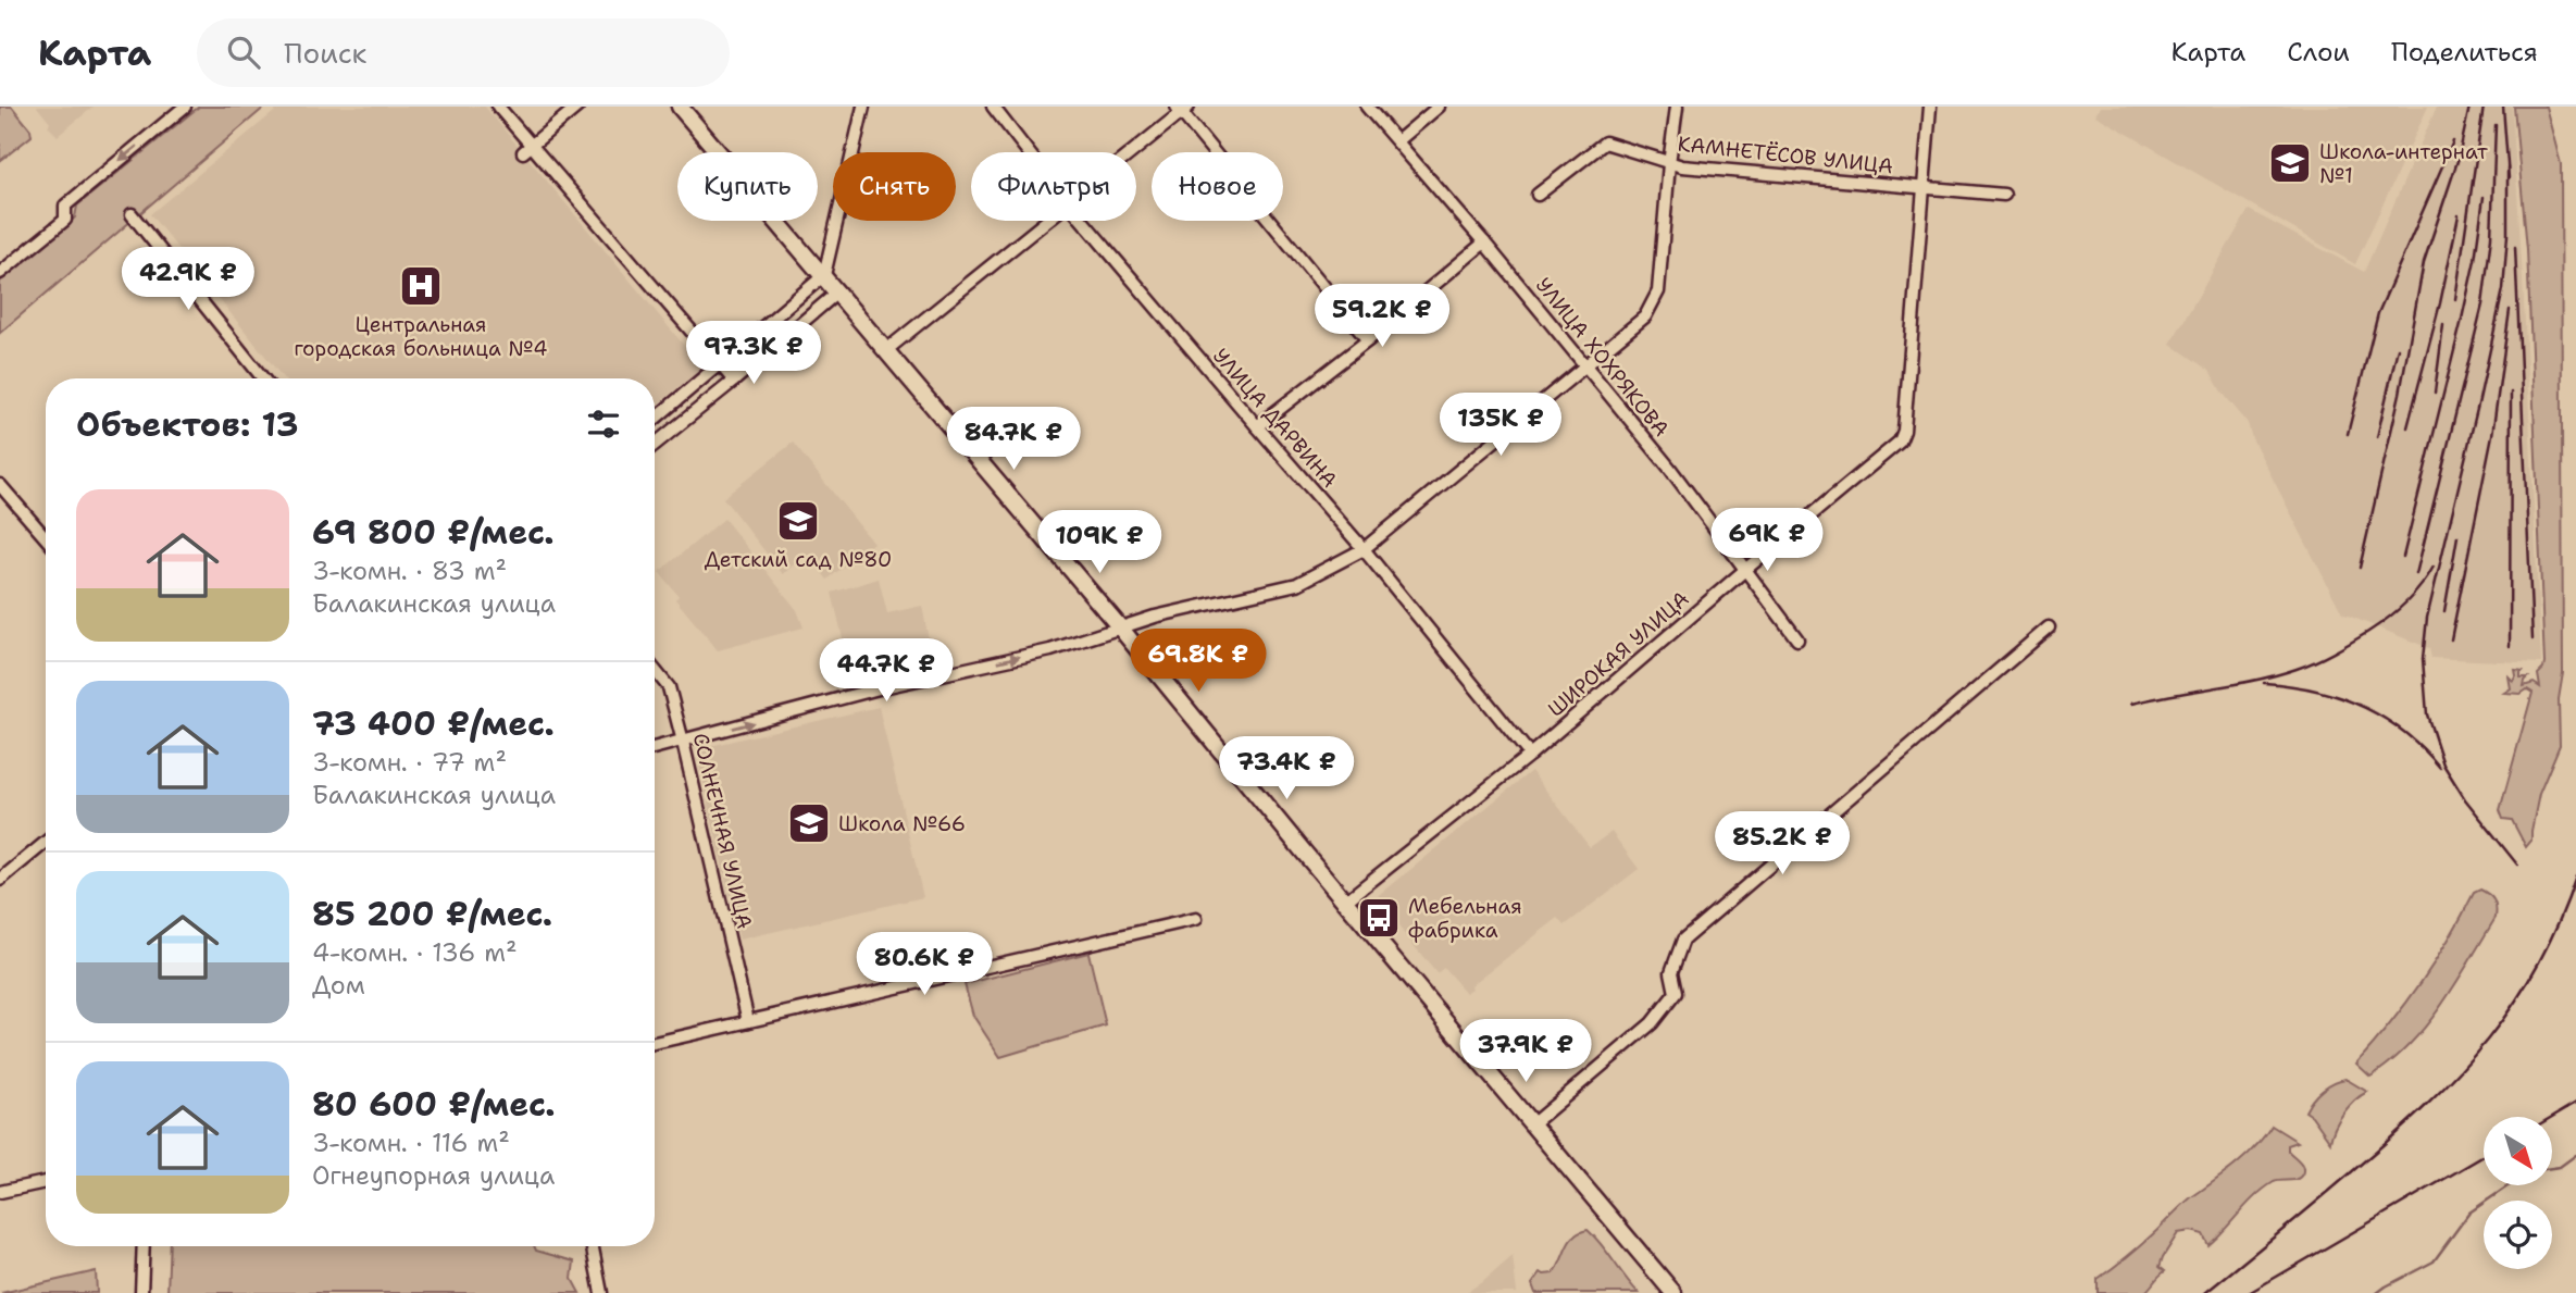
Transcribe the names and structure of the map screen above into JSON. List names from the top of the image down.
{
  "streets": {
    "street": [
      "КАМНЕТЁСОВ УЛИЦА",
      "УЛИЦА ХОХРЯКОВА",
      "УЛИЦА ДАРВИНА",
      "ШИРОКАЯ УЛИЦА",
      "СОЛНЕЧНАЯ УЛИЦА"
    ]
  },
  "crossings": [
    ["КАМНЕТЁСОВ УЛИЦА", "ШИРОКАЯ УЛИЦА"],
    ["УЛИЦА ХОХРЯКОВА", "ШИРОКАЯ УЛИЦА"],
    ["УЛИЦА ДАРВИНА", "ШИРОКАЯ УЛИЦА"]
  ],
  "places": {
    "school or university": ["Школа-интернат №1", "Детский сад №80", "Школа №66"],
    "hospital": ["Центральная городская больница №4"],
    "bus stop": ["Мебельная фабрика"]
  },
  "north": "bottom right",
  "page": {
    "header": "Карта",
    "search": "Поиск",
    "nav": ["Карта", "Слои", "Поделиться"],
    "chip": [
      "Купить",
      "Снять",
      "Фильтры",
      "Новое"
    ],
    "price": [
      "42.9K ₽",
      "59.2K ₽",
      "97.3K ₽",
      "135K ₽",
      "84.7K ₽",
      "69K ₽",
      "109K ₽",
      "69.8K ₽",
      "44.7K ₽",
      "73.4K ₽",
      "85.2K ₽",
      "80.6K ₽",
      "37.9K ₽"
    ],
    "heading": "Объектов: 13",
    "list": [
      {
        "name": "69 800 ₽/мес.",
        "note": "3-комн. · 83 m² · Балакинская улица"
      },
      {
        "name": "73 400 ₽/мес.",
        "note": "3-комн. · 77 m² · Балакинская улица"
      },
      {
        "name": "85 200 ₽/мес.",
        "note": "4-комн. · 136 m² · Дом"
      },
      {
        "name": "80 600 ₽/мес.",
        "note": "3-комн. · 116 m² · Огнеупорная улица"
      }
    ]
  }
}
